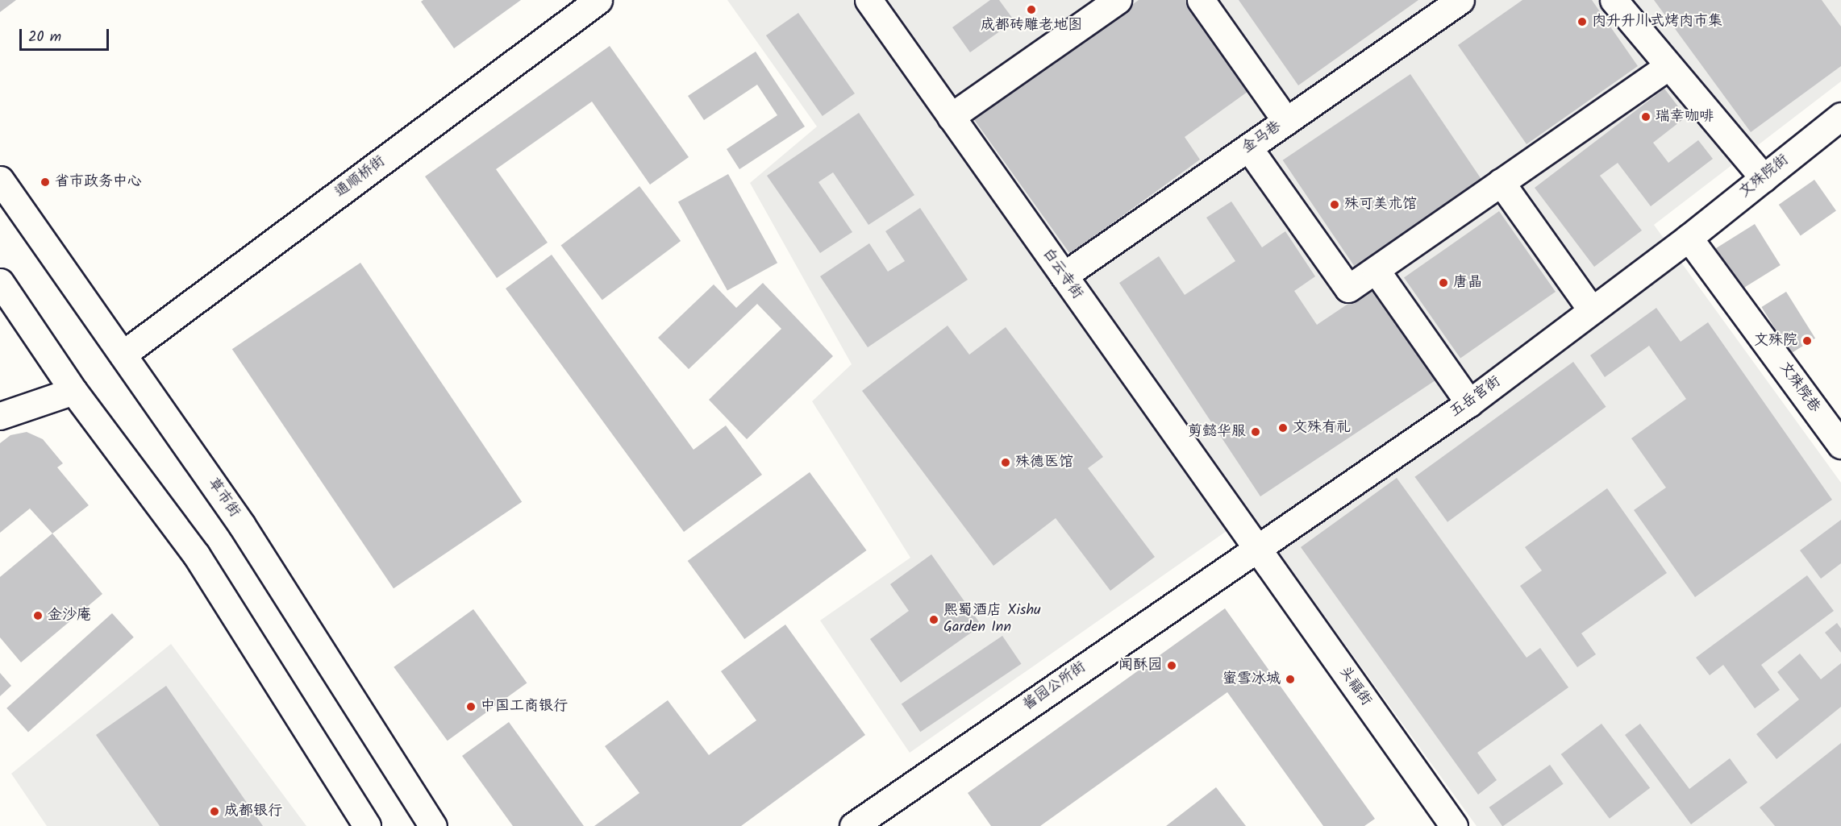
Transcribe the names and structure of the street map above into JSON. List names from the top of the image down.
{
  "streets": {
    "street": [
      "金马巷",
      "文殊院街",
      "通顺桥街",
      "白云寺街",
      "文殊院巷",
      "五岳宫街",
      "草市街",
      "酱园公所街",
      "头福街"
    ]
  },
  "crossings": [
    ["金马巷", "白云寺街"],
    ["文殊院街", "文殊院巷"],
    ["文殊院街", "五岳宫街"],
    ["通顺桥街", "草市街"],
    ["白云寺街", "五岳宫街"],
    ["白云寺街", "酱园公所街"],
    ["白云寺街", "头福街"],
    ["文殊院巷", "五岳宫街"],
    ["五岳宫街", "酱园公所街"],
    ["五岳宫街", "头福街"],
    ["酱园公所街", "头福街"]
  ],
  "places": [
    "成都砖雕老地图",
    "肉升升川式烤肉市集",
    "瑞幸咖啡",
    "省市政务中心",
    "殊可美术馆",
    "唐晶",
    "文殊院",
    "文殊有礼",
    "剪懿华服",
    "殊德医馆",
    "金沙庵",
    "熙蜀酒店 Xishu Garden Inn",
    "闻酥园",
    "蜜雪冰城",
    "中国工商银行",
    "成都银行"
  ],
  "scale_bar": "20 m"
}
